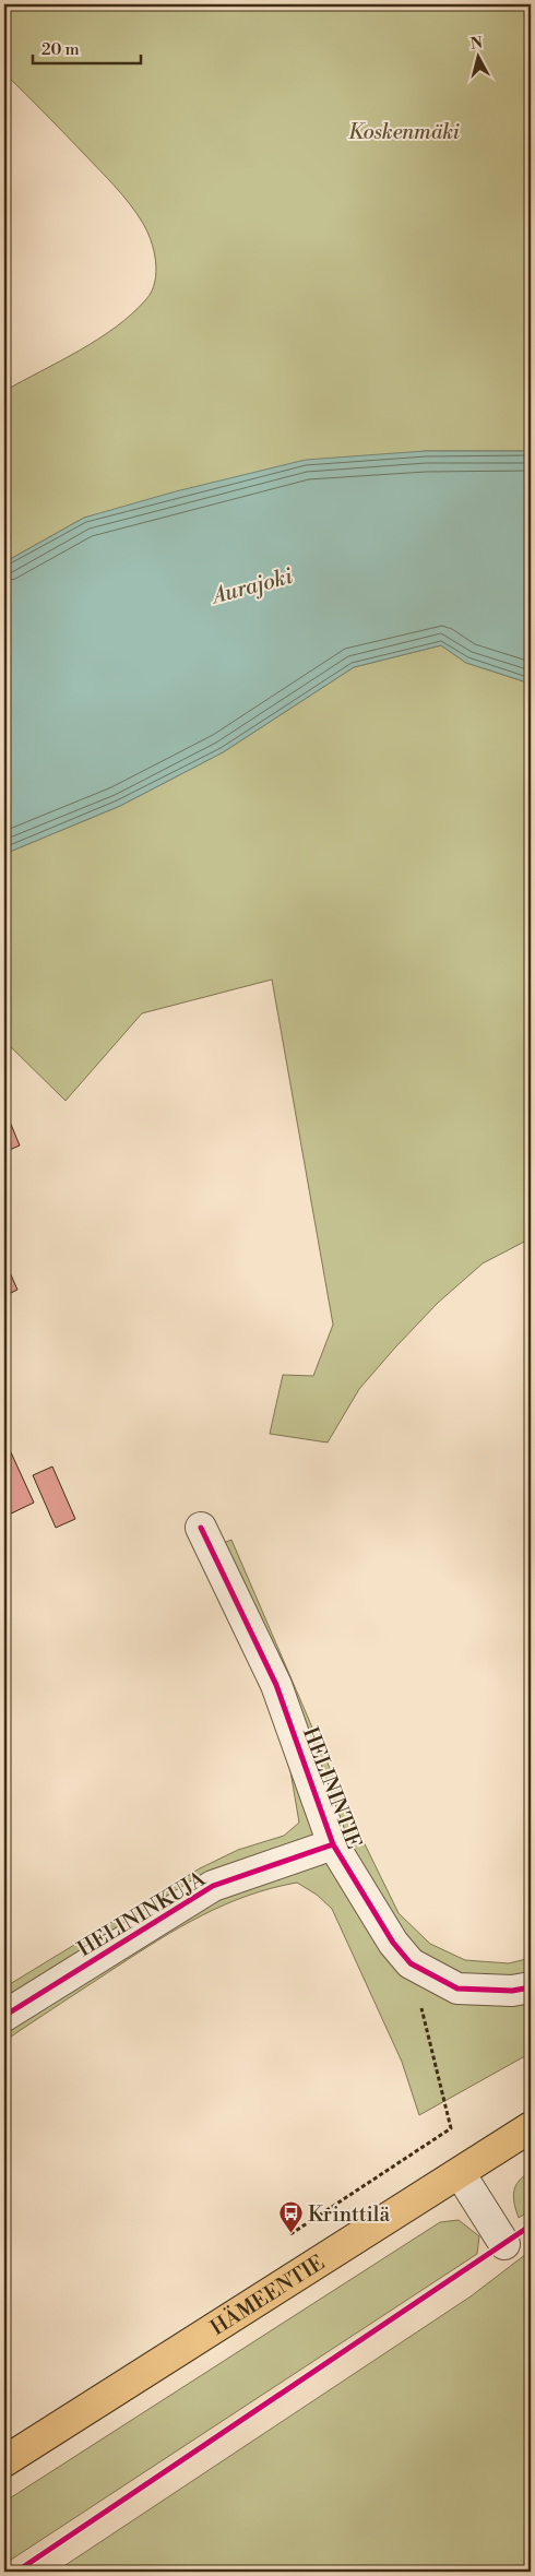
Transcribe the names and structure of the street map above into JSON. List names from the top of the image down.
{
  "streets": {
    "highway": ["HÄMEENTIE"],
    "street": ["HELININTIE", "HELININKUJA"]
  },
  "crossings": [
    ["HELININTIE", "HELININKUJA"]
  ],
  "water": ["Aurajoki"],
  "parks": ["Koskenmäki"],
  "places": {
    "bus stop": ["Krinttilä"]
  },
  "scale_bar": "20 m",
  "north": "top"
}
